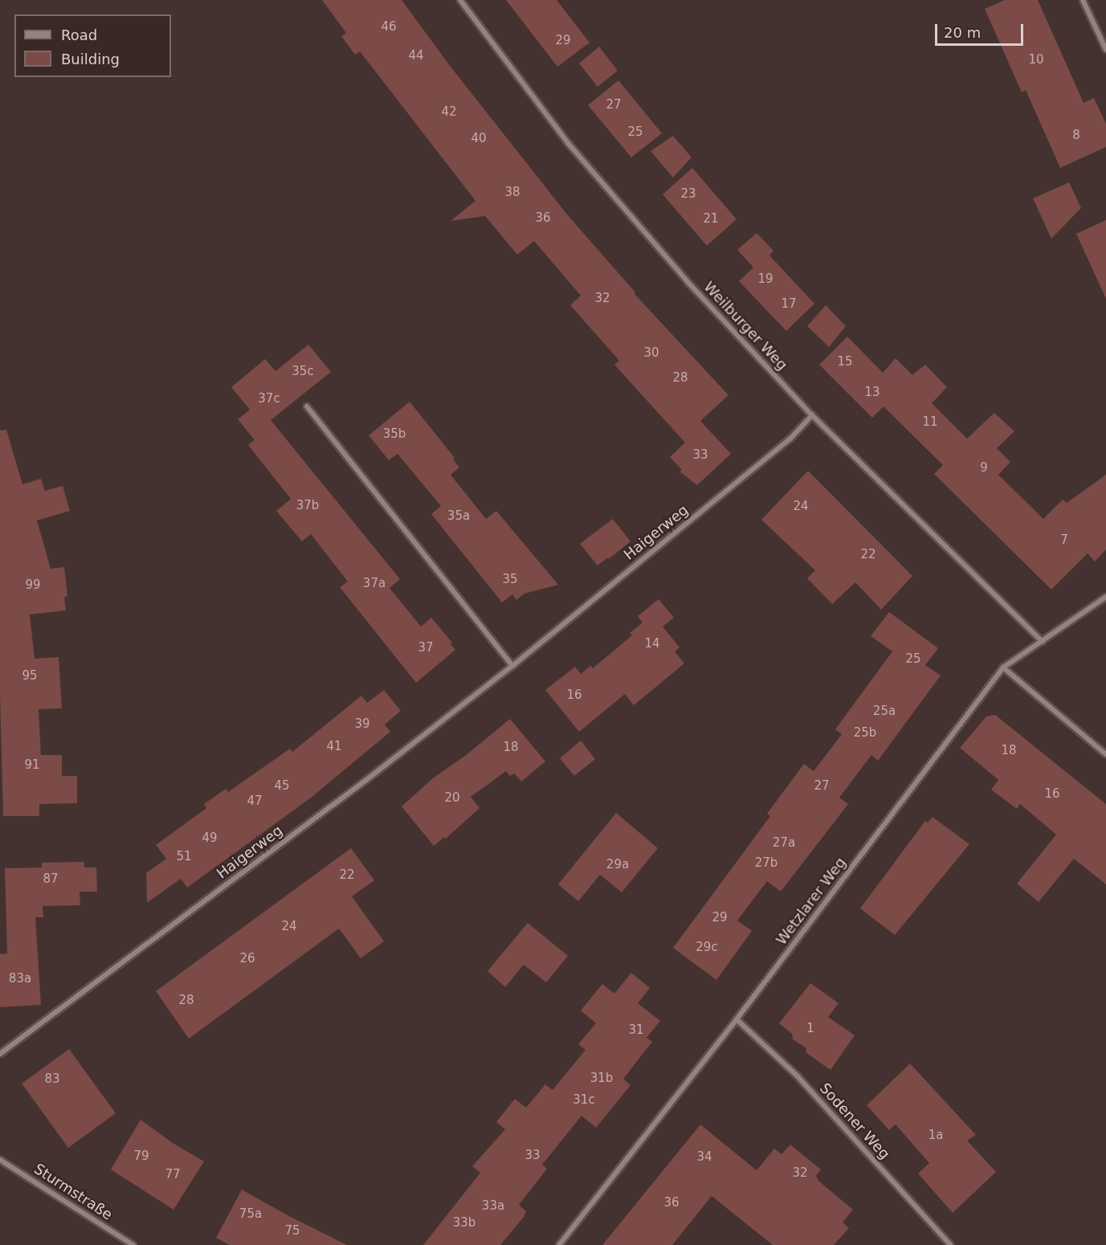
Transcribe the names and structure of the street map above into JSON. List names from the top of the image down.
{
  "streets": {
    "street": [
      "Weilburger Weg",
      "Haigerweg",
      "Wetzlarer Weg",
      "Sodener Weg",
      "Sturmstraße"
    ]
  },
  "crossings": [
    ["Weilburger Weg", "Haigerweg"],
    ["Weilburger Weg", "Wetzlarer Weg"],
    ["Wetzlarer Weg", "Sodener Weg"]
  ],
  "house_numbers": [
    "46",
    "29",
    "44",
    "10",
    "27",
    "42",
    "25",
    "8",
    "40",
    "38",
    "23",
    "36",
    "21",
    "19",
    "32",
    "17",
    "30",
    "15",
    "35c",
    "28",
    "13",
    "37c",
    "11",
    "35b",
    "33",
    "9",
    "37b",
    "24",
    "35a",
    "7",
    "22",
    "35",
    "37a",
    "99",
    "14",
    "37",
    "25",
    "95",
    "16",
    "25a",
    "39",
    "25b",
    "41",
    "18",
    "18",
    "91",
    "45",
    "27",
    "16",
    "20",
    "47",
    "49",
    "27a",
    "51",
    "27b",
    "29a",
    "22",
    "87",
    "29",
    "24",
    "29c",
    "26",
    "83a",
    "28",
    "1",
    "31",
    "31b",
    "83",
    "31c",
    "1a",
    "33",
    "79",
    "34",
    "32",
    "77",
    "36",
    "33a",
    "75a",
    "33b",
    "75"
  ],
  "legend": ["Road", "Building"],
  "scale_bar": "20 m"
}
